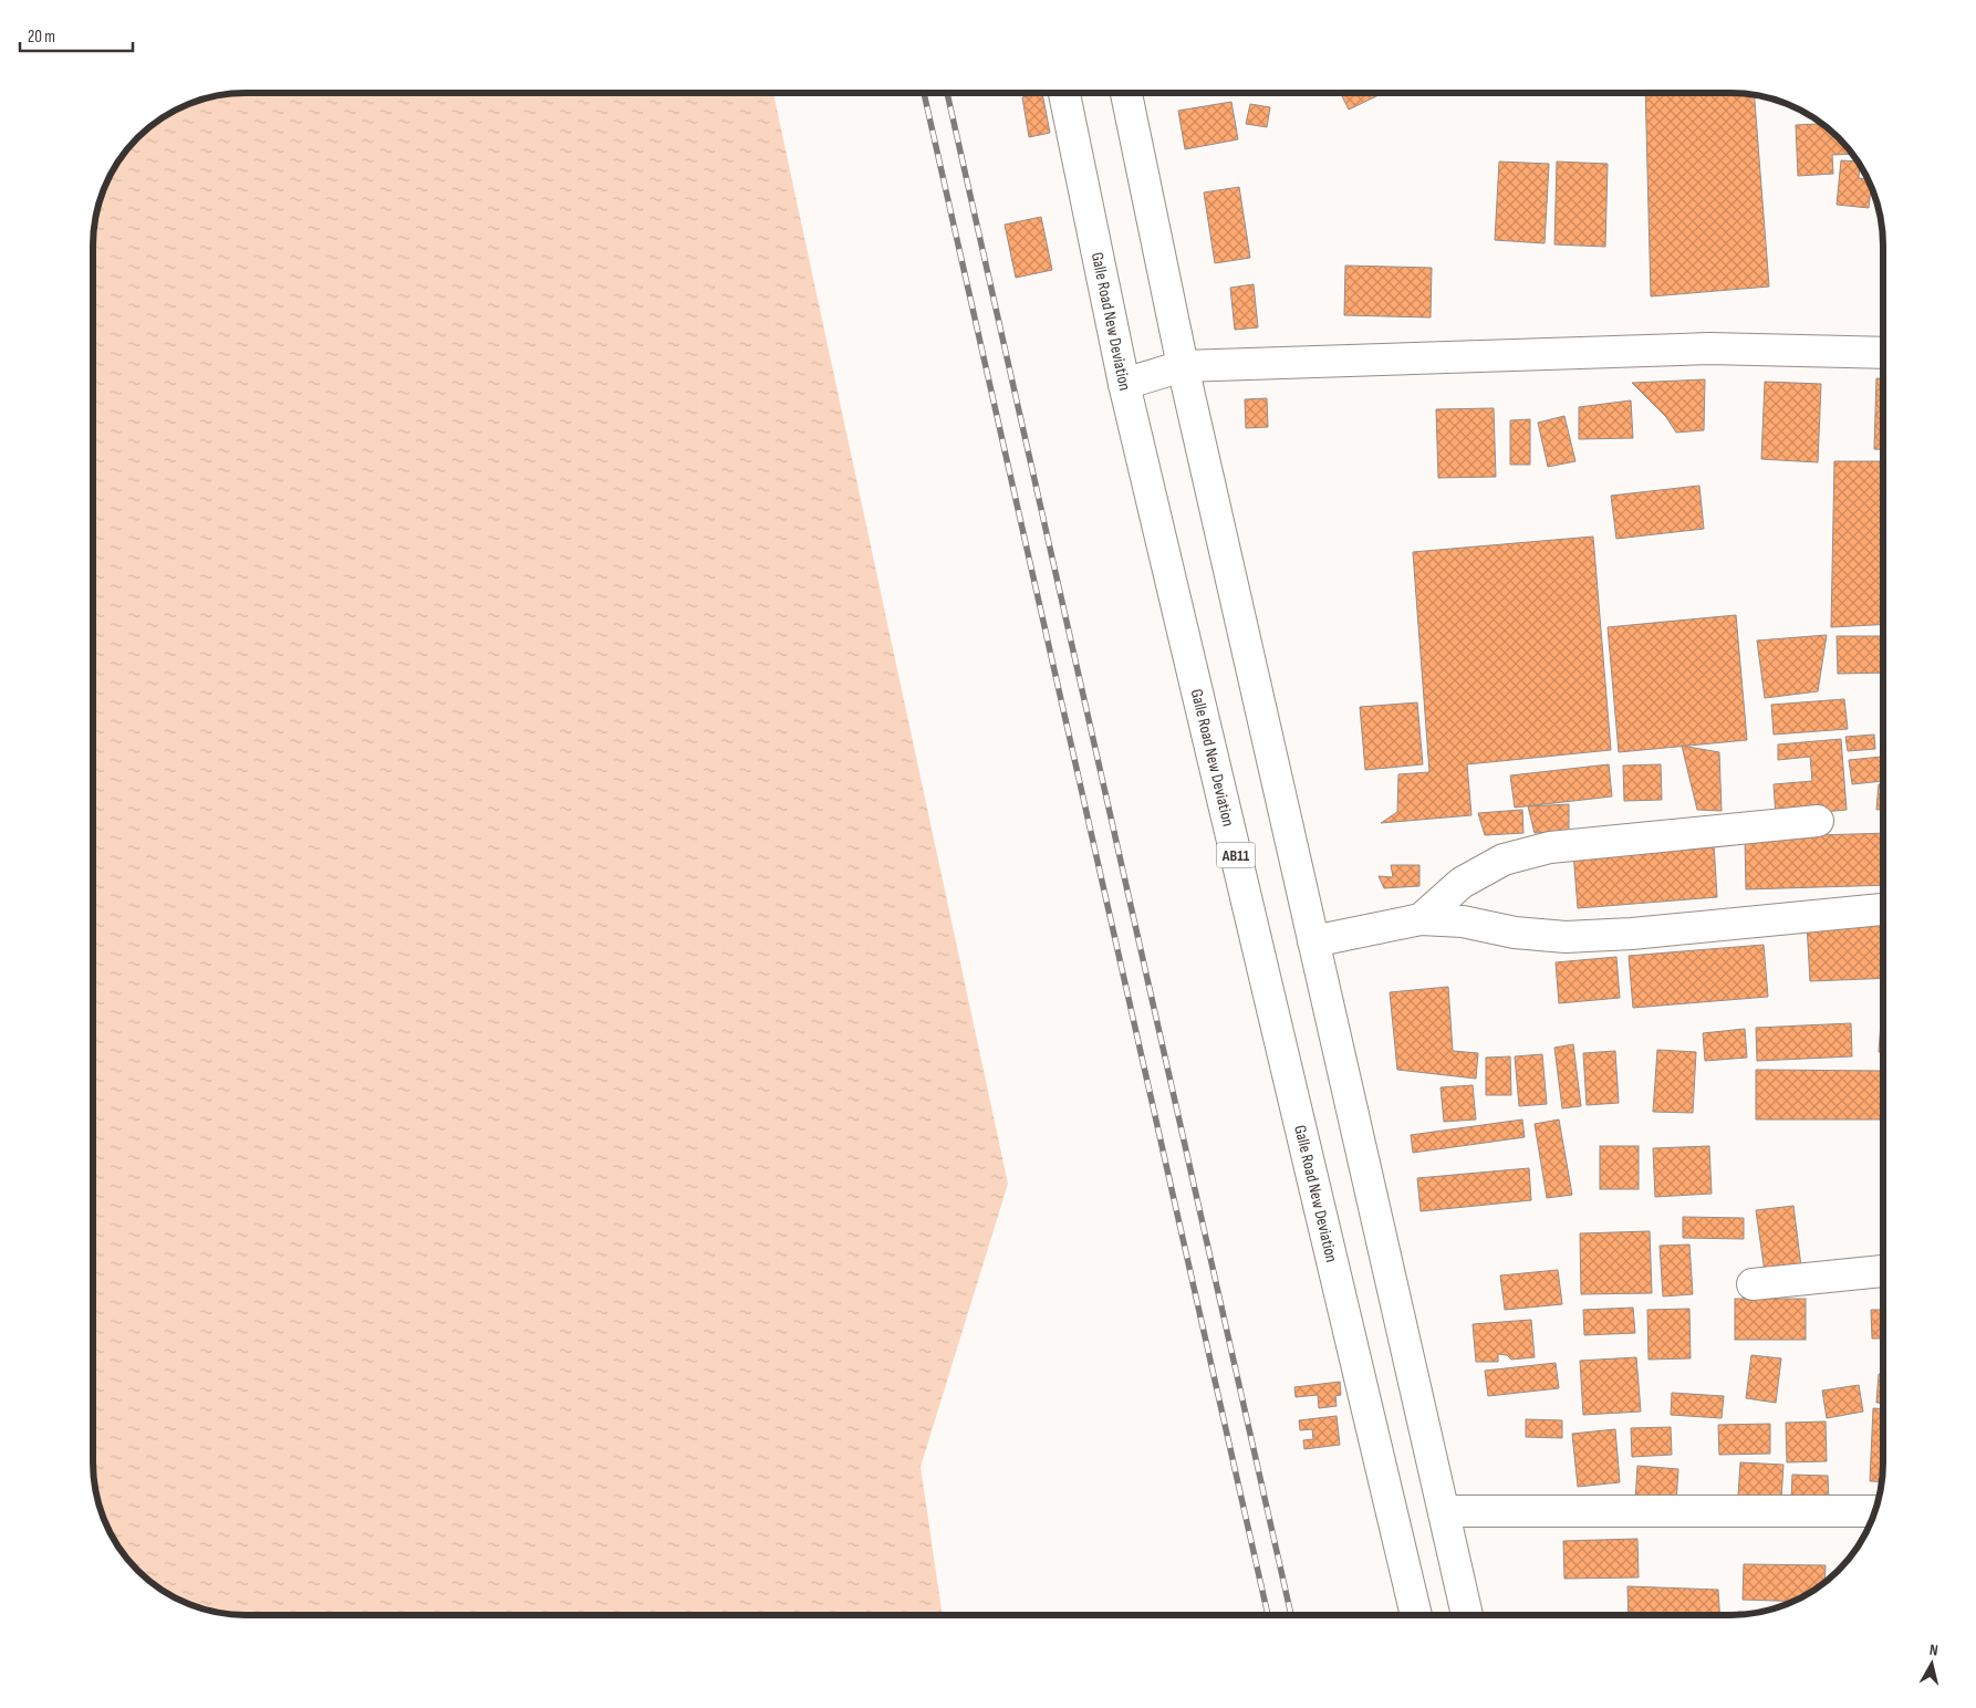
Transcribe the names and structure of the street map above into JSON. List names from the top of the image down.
{
  "streets": {
    "main road": ["Galle Road New Deviation", "AB11"]
  },
  "scale_bar": "20 m",
  "north": "top"
}
